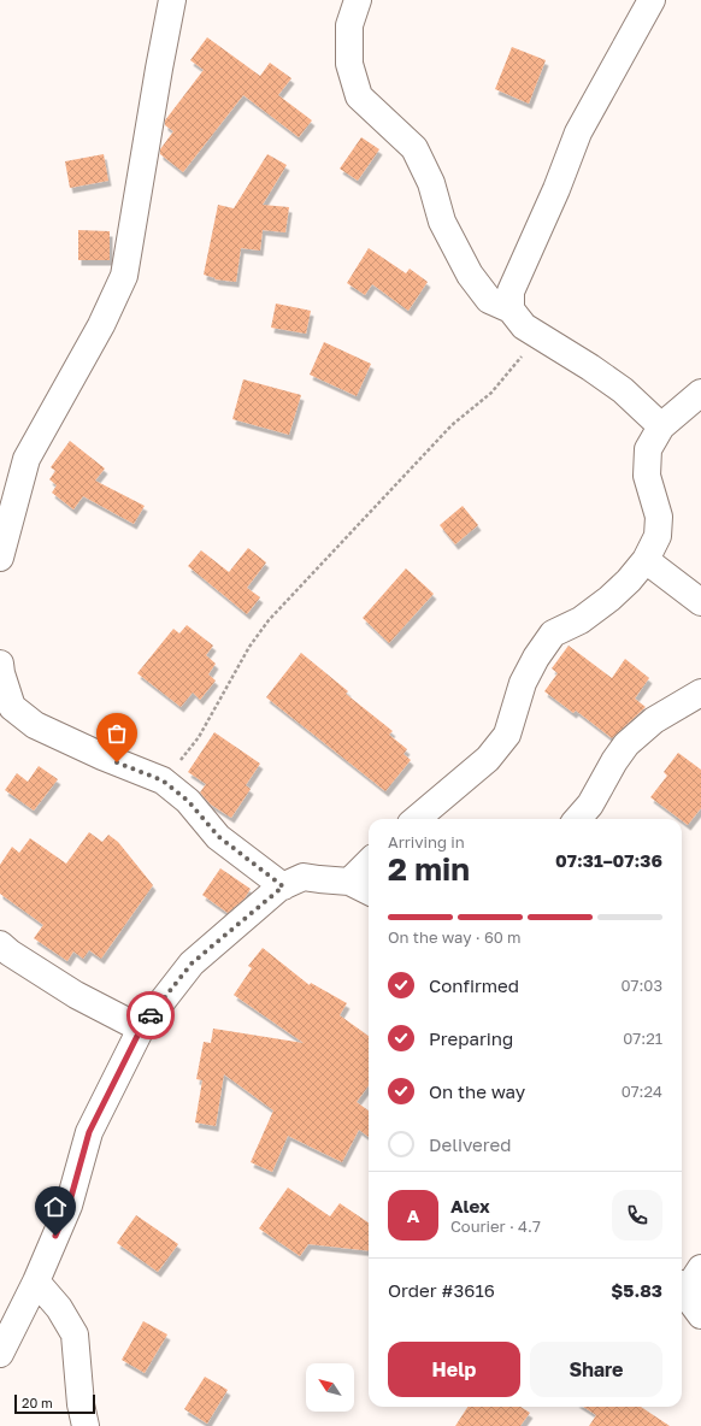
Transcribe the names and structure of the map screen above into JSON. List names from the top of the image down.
{
  "scale_bar": "20 m",
  "north": "top left",
  "page": {
    "heading": ["2 min", "Arriving in", "07:31–07:36"],
    "panel": [
      "Alex",
      "Courier · 4.7",
      "Order #3616",
      "$5.83"
    ],
    "bar": "On the way · 60 m",
    "list": [
      ["Confirmed", "07:03"],
      ["Preparing", "07:21"],
      ["On the way", "07:24"],
      "Delivered"
    ],
    "round": "A",
    "buttons": ["Help", "Share"],
    "scale": "20 m"
  }
}
